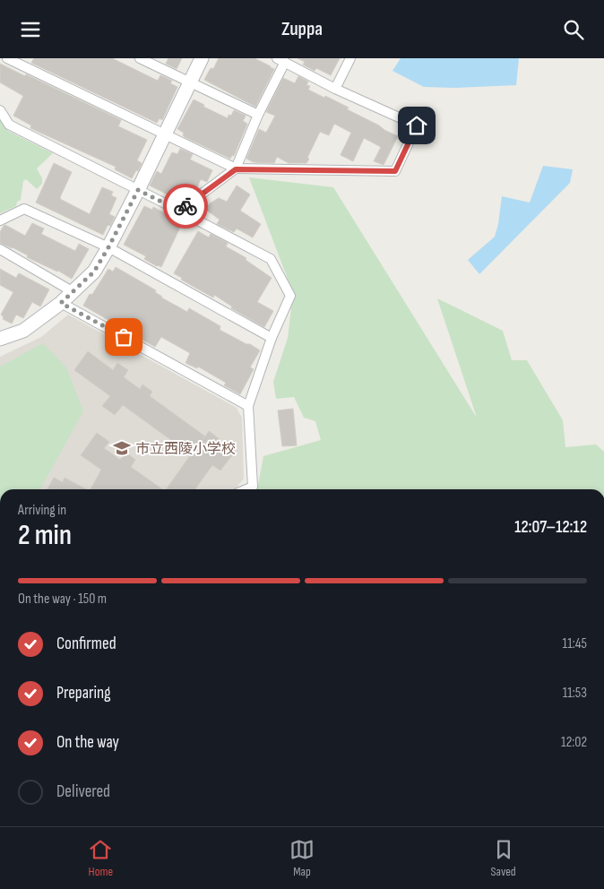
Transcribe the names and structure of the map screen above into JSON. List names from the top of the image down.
{
  "places": {
    "school or university": ["市立西陵小学校"]
  },
  "page": {
    "header": "Zuppa",
    "heading": ["2 min", "Arriving in", "12:07–12:12"],
    "bar": "On the way · 150 m",
    "list": [
      ["Confirmed", "11:45"],
      ["Preparing", "11:53"],
      ["On the way", "12:02"],
      "Delivered"
    ],
    "tabs": ["Home", "Map", "Saved"]
  }
}
